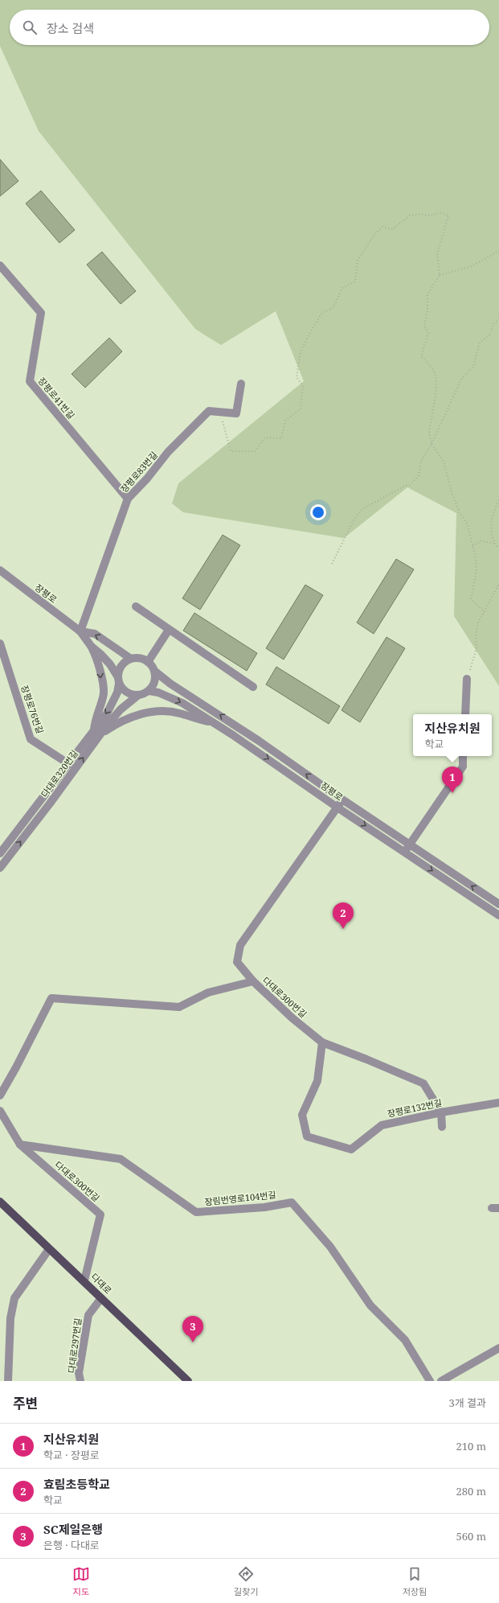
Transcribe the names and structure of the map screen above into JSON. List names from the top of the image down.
{
  "streets": {
    "main road": ["다대로"],
    "street": [
      "장평로41번길",
      "장평로83번길",
      "장평로",
      "장평로76번길",
      "다대로320번길",
      "다대로300번길",
      "장평로132번길",
      "장림번영로104번길",
      "다대로297번길"
    ]
  },
  "crossings": [
    ["장평로41번길", "장평로83번길"],
    ["장평로83번길", "장평로"],
    ["장평로", "다대로320번길"],
    ["장평로76번길", "다대로320번길"],
    ["다대로300번길", "장평로132번길"],
    ["다대로300번길", "장림번영로104번길"],
    ["다대로300번길", "다대로"],
    ["다대로", "다대로297번길"]
  ],
  "page": {
    "search": "장소 검색",
    "popup": ["지산유치원", "학교"],
    "pins": ["1", "2", "3"],
    "heading": ["주변", "3개 결과"],
    "list": [
      {
        "mark": "1",
        "name": "지산유치원",
        "note": "학교 · 장평로",
        "value": "210 m"
      },
      {
        "mark": "2",
        "name": "효림초등학교",
        "note": "학교",
        "value": "280 m"
      },
      {
        "mark": "3",
        "name": "SC제일은행",
        "note": "은행 · 다대로",
        "value": "560 m"
      }
    ],
    "nav": ["지도", "길찾기", "저장됨"]
  }
}
